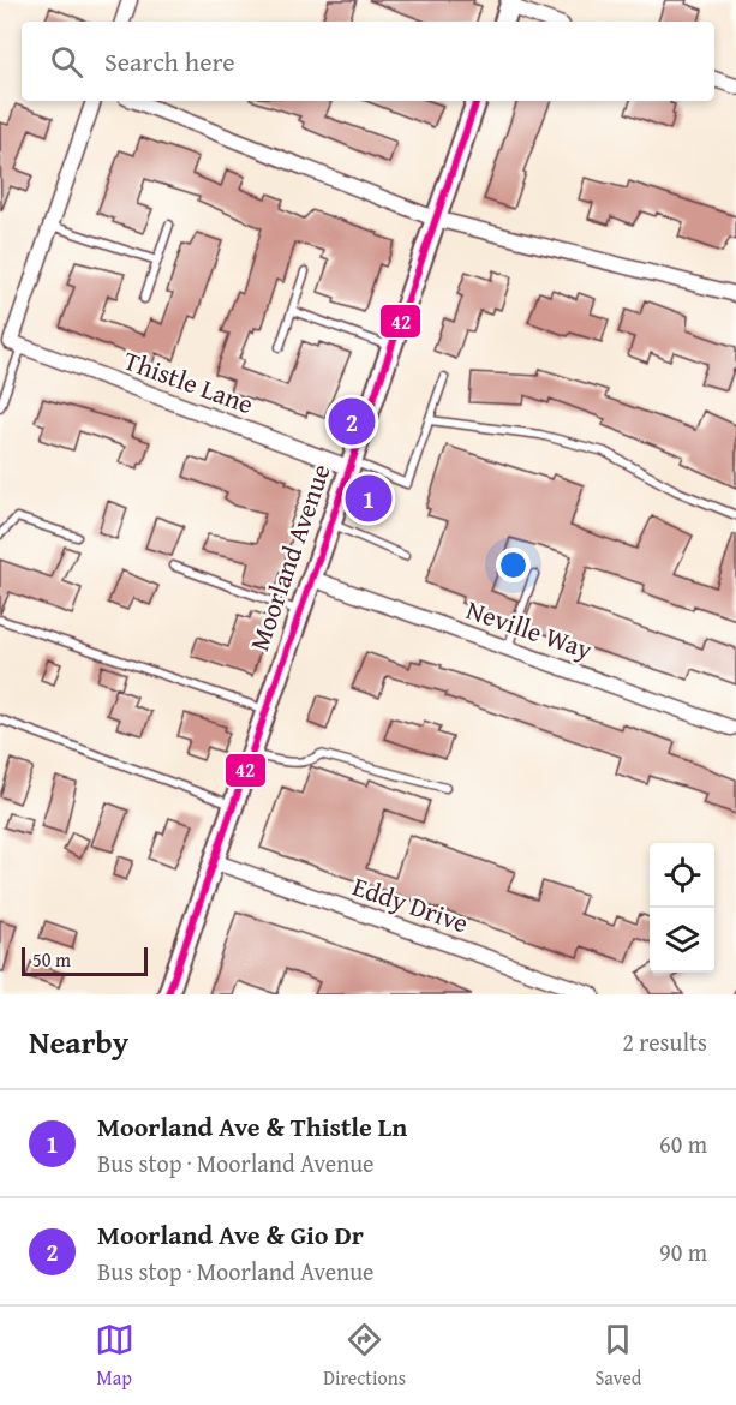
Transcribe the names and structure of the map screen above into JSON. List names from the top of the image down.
{
  "streets": {
    "street": [
      "Thistle Lane",
      "Moorland Avenue",
      "Neville Way",
      "Eddy Drive"
    ]
  },
  "crossings": [
    ["Thistle Lane", "Moorland Avenue"],
    ["Moorland Avenue", "Neville Way"],
    ["Moorland Avenue", "Eddy Drive"]
  ],
  "lines": ["transit line 42"],
  "scale_bar": "50 m",
  "page": {
    "search": "Search here",
    "pins": ["2", "1"],
    "scale": "50 m",
    "heading": ["Nearby", "2 results"],
    "list": [
      {
        "mark": "1",
        "name": "Moorland Ave & Thistle Ln",
        "note": "Bus stop · Moorland Avenue",
        "value": "60 m"
      },
      {
        "mark": "2",
        "name": "Moorland Ave & Gio Dr",
        "note": "Bus stop · Moorland Avenue",
        "value": "90 m"
      }
    ],
    "nav": ["Map", "Directions", "Saved"]
  }
}
